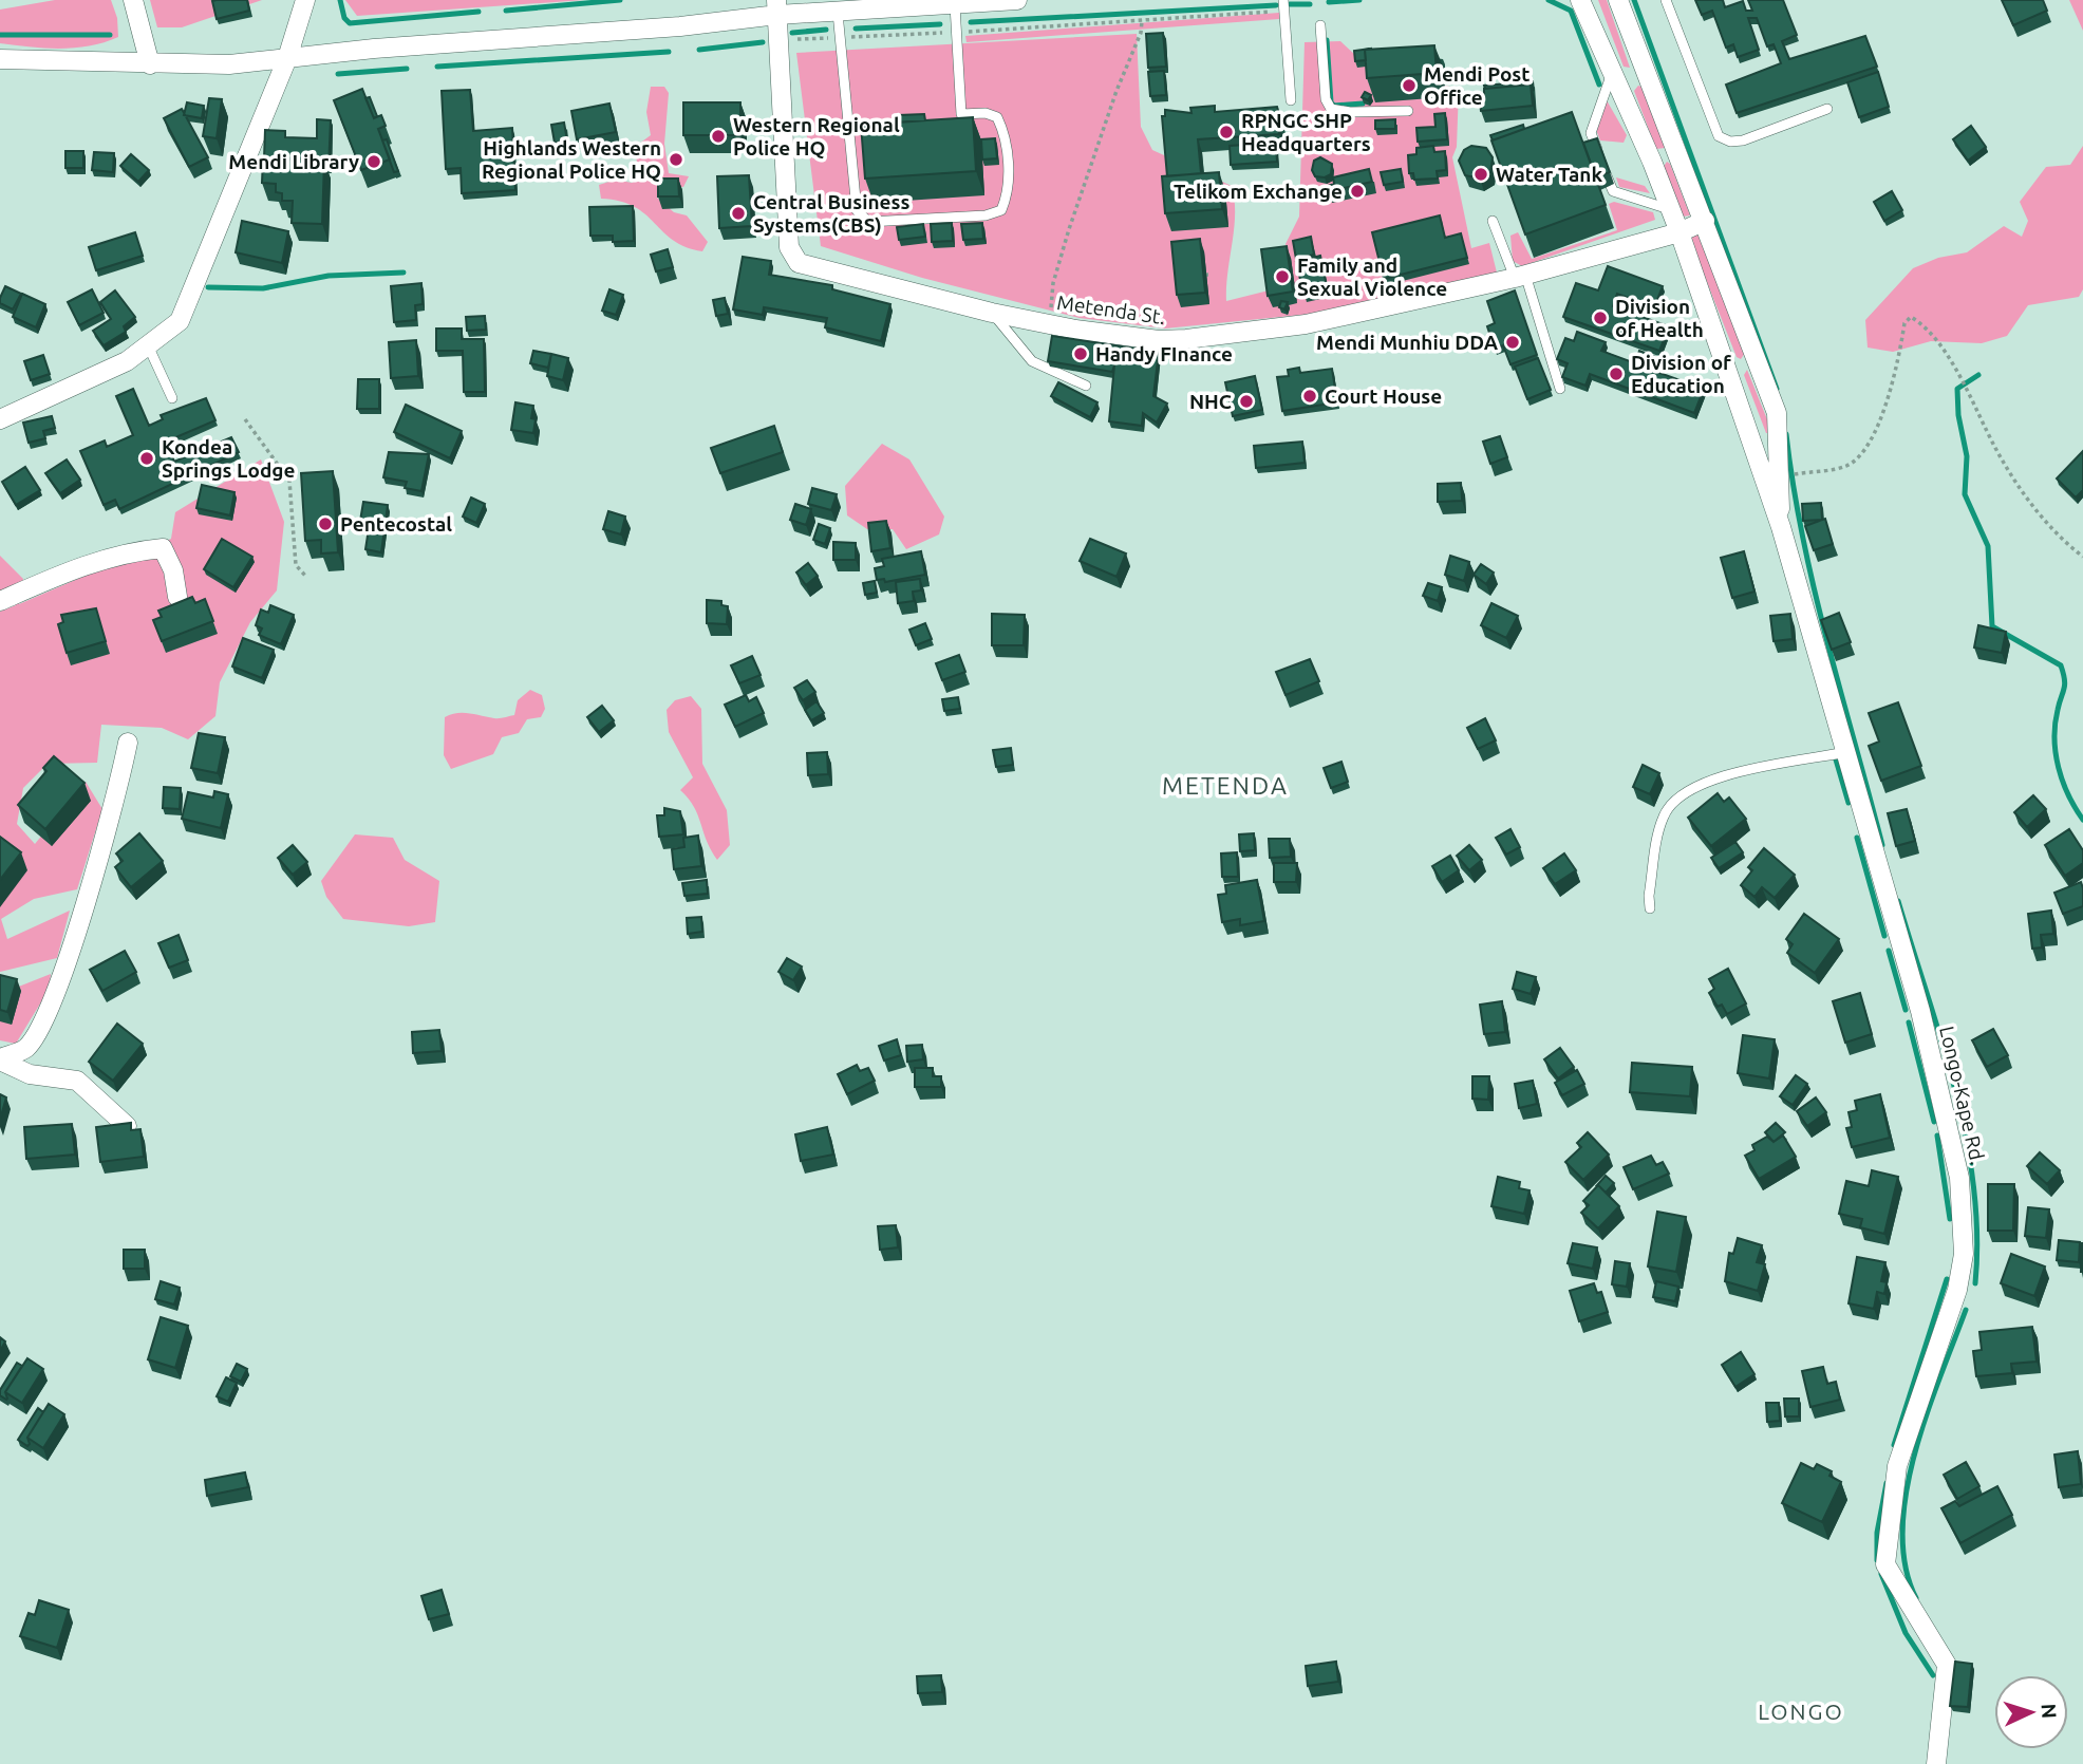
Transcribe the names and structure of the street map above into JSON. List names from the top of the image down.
{
  "streets": {
    "street": ["Metenda St.", "Longo-Kape Rd."]
  },
  "districts": ["METENDA", "LONGO"],
  "places": [
    "Mendi Post Office",
    "RPNGC SHP Headquarters",
    "Western Regional Police HQ",
    "Highlands Western Regional Police HQ",
    "Mendi Library",
    "Water Tank",
    "Telikom Exchange",
    "Central Business Systems(CBS)",
    "Family and Sexual Violence",
    "Division of Health",
    "Mendi Munhiu DDA",
    "Handy FInance",
    "Division of Education",
    "Court House",
    "NHC",
    "Kondea Springs Lodge",
    "Pentecostal"
  ],
  "north": "right"
}
